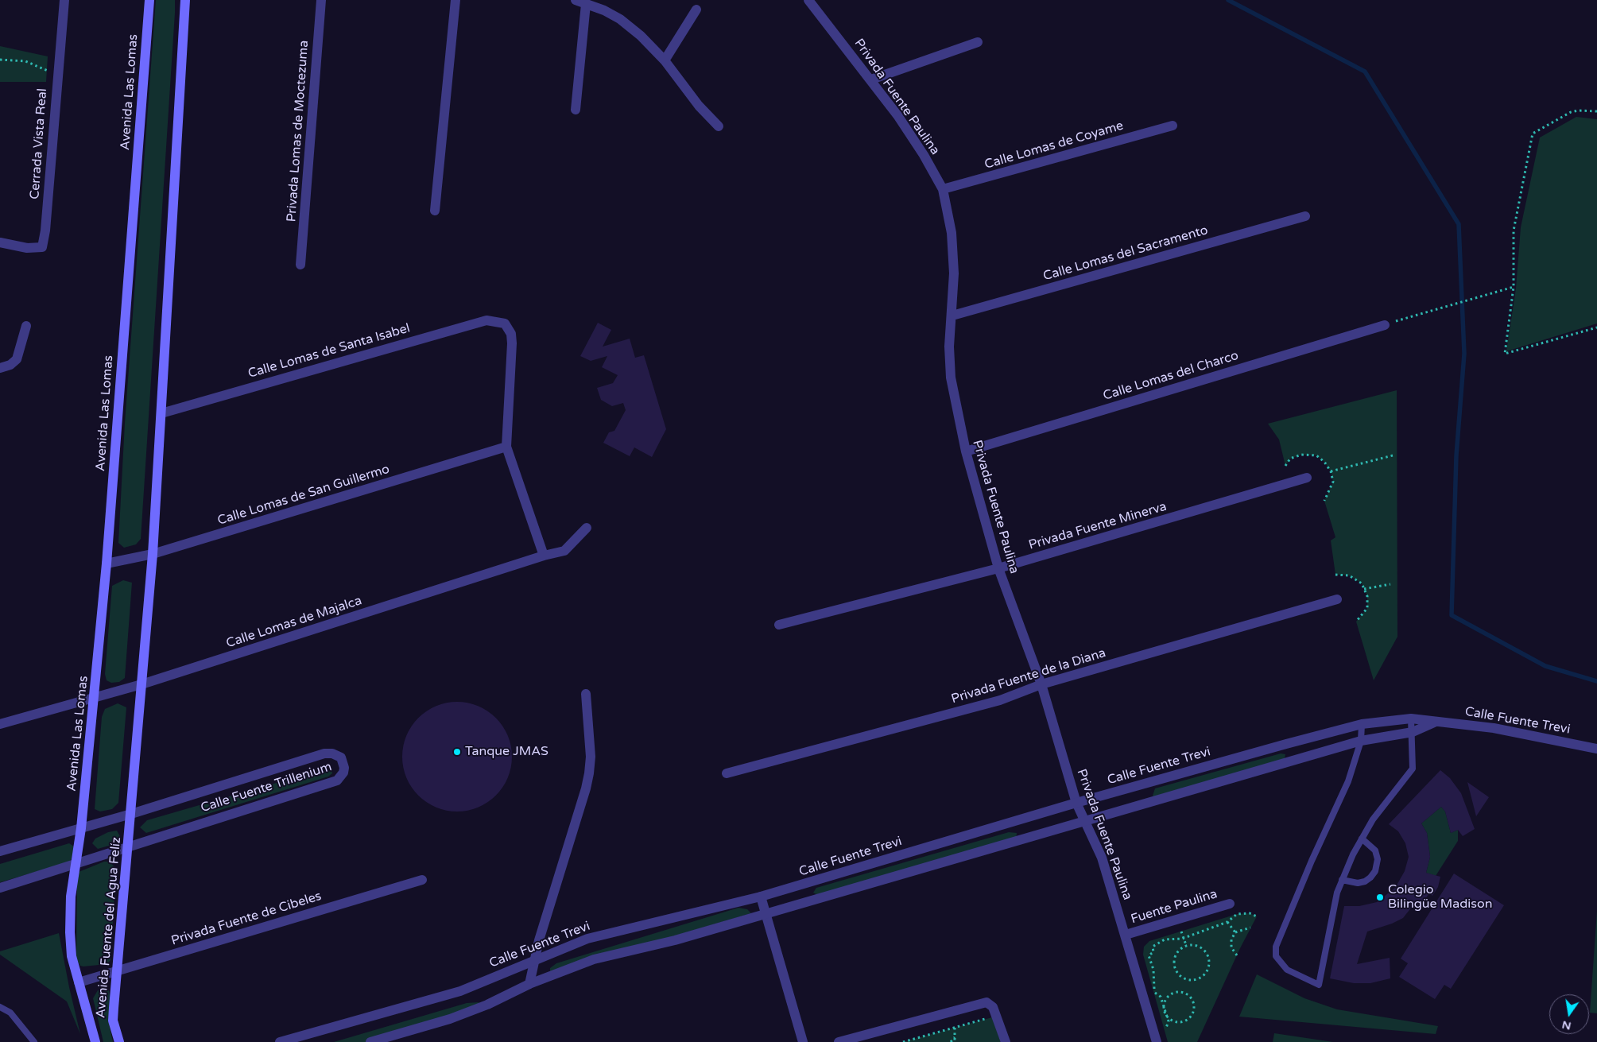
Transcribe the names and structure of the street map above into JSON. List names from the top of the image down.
{
  "streets": {
    "main road": ["Avenida Las Lomas", "Avenida Fuente del Agua Felíz"],
    "street": [
      "Privada Fuente Paulina",
      "Privada Lomas de Moctezuma",
      "Cerrada Vista Real",
      "Calle Lomas de Coyame",
      "Calle Lomas del Sacramento",
      "Calle Lomas de Santa Isabel",
      "Calle Lomas del Charco",
      "Calle Lomas de San Guillermo",
      "Privada Fuente Minerva",
      "Calle Lomas de Majalca",
      "Privada Fuente de la Diana",
      "Calle Fuente Trevi",
      "Calle Fuente Trillenium",
      "Fuente Paulina",
      "Privada Fuente de Cibeles"
    ]
  },
  "crossings": [
    ["Avenida Las Lomas", "Calle Lomas de San Guillermo"],
    ["Avenida Las Lomas", "Calle Lomas de Majalca"],
    ["Avenida Las Lomas", "Calle Fuente Trillenium"],
    ["Avenida Las Lomas", "Avenida Fuente del Agua Felíz"],
    ["Privada Fuente Paulina", "Calle Lomas de Coyame"],
    ["Privada Fuente Paulina", "Calle Lomas del Sacramento"],
    ["Privada Fuente Paulina", "Calle Lomas del Charco"],
    ["Privada Fuente Paulina", "Privada Fuente Minerva"],
    ["Privada Fuente Paulina", "Privada Fuente de la Diana"],
    ["Privada Fuente Paulina", "Calle Fuente Trevi"],
    ["Privada Fuente Paulina", "Fuente Paulina"],
    ["Calle Lomas de Santa Isabel", "Calle Lomas de San Guillermo"],
    ["Calle Fuente Trillenium", "Avenida Fuente del Agua Felíz"],
    ["Privada Fuente de Cibeles", "Avenida Fuente del Agua Felíz"]
  ],
  "places": ["Tanque JMAS", "Colegio Bilingüe Madison"],
  "north": "bottom"
}
